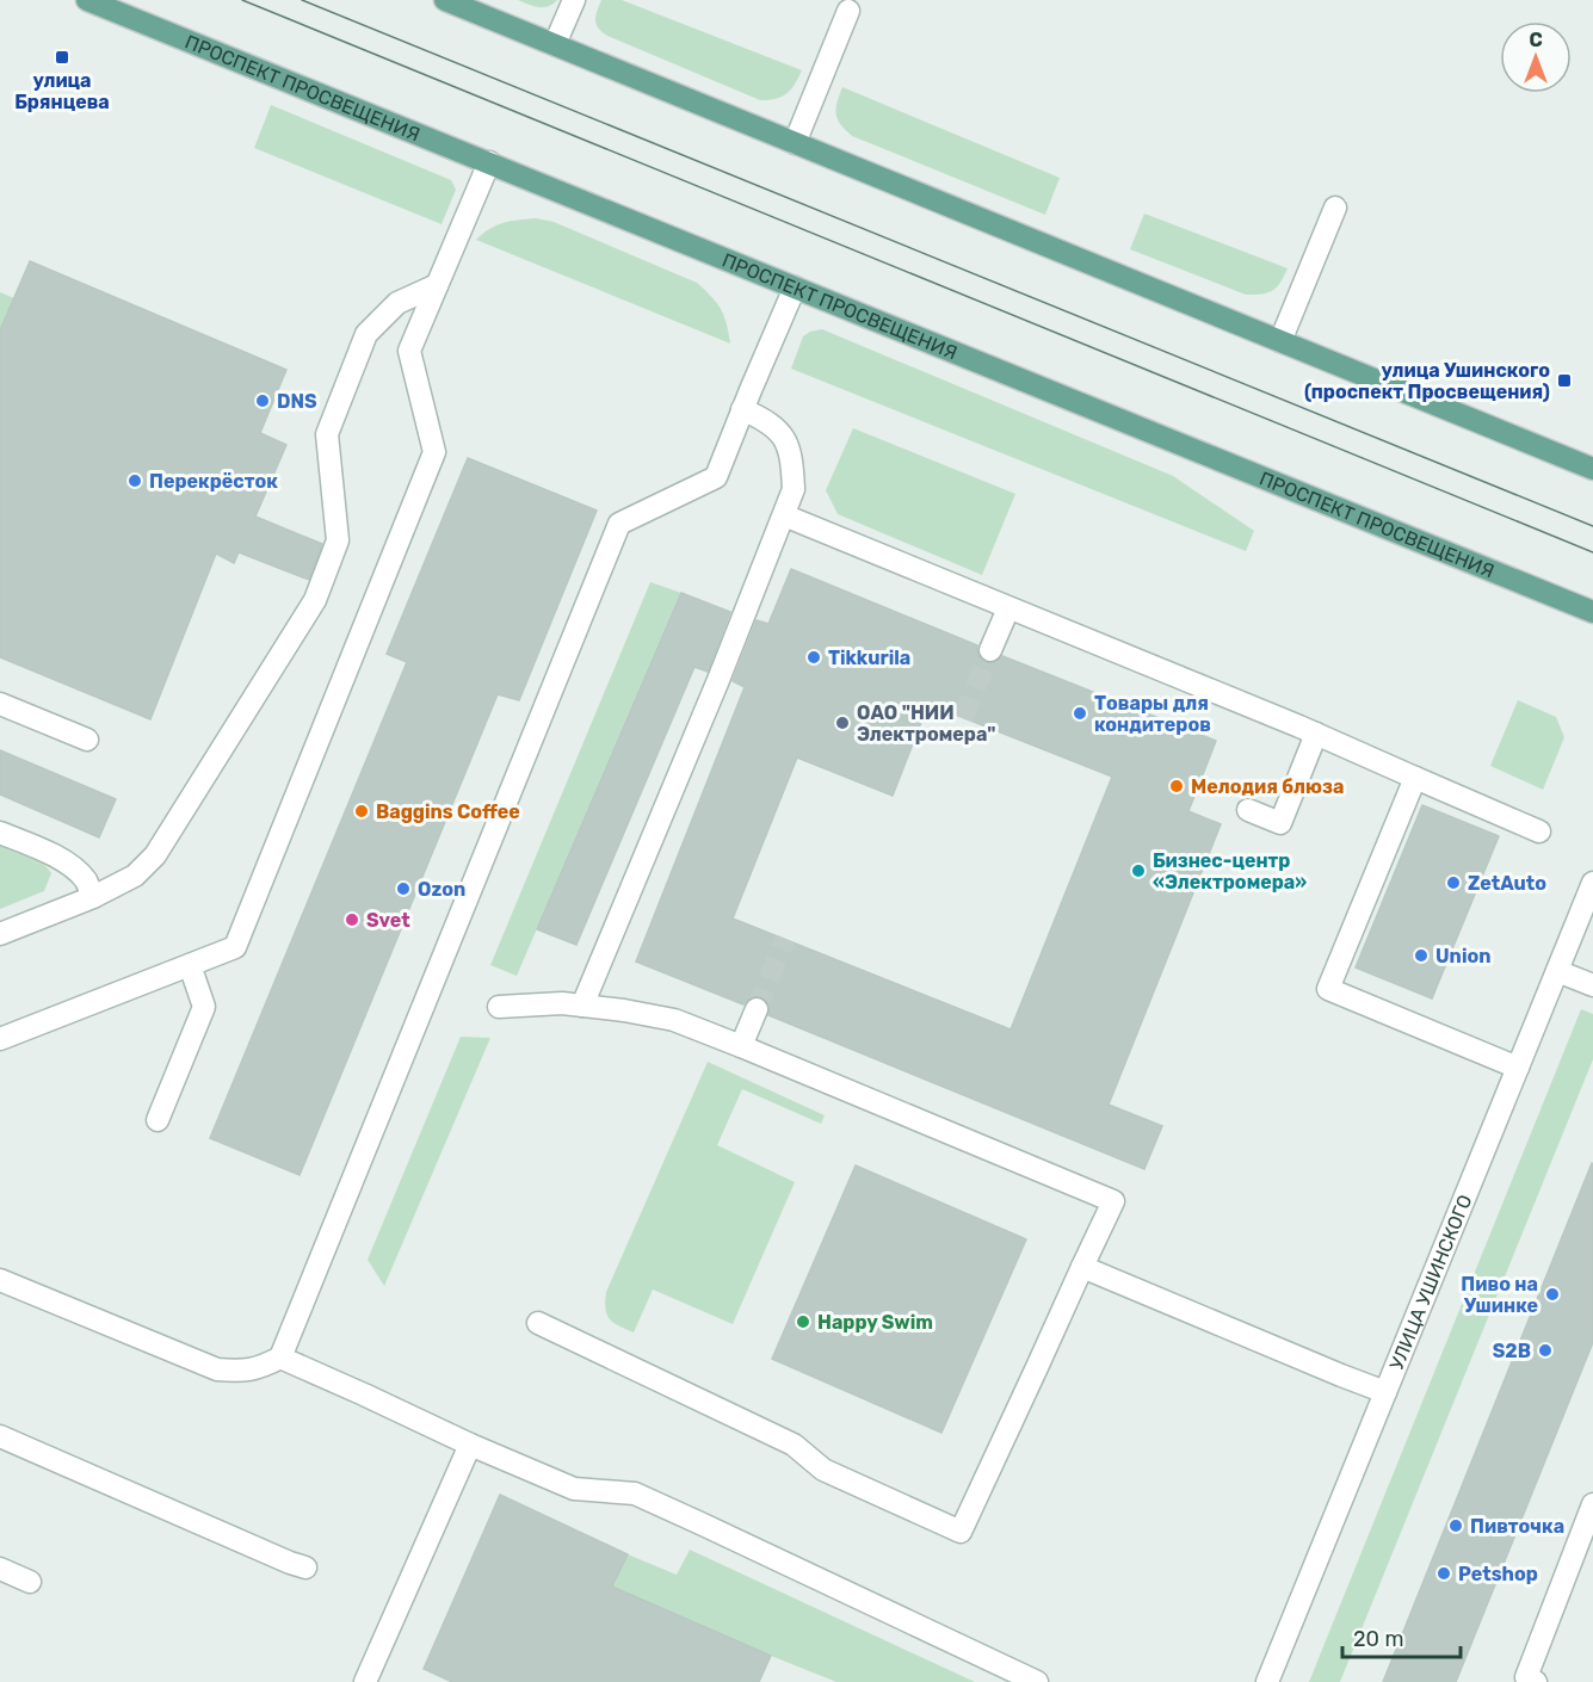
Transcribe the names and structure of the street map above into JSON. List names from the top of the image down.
{
  "streets": {
    "main road": ["ПРОСПЕКТ ПРОСВЕЩЕНИЯ"],
    "street": ["УЛИЦА УШИНСКОГО"]
  },
  "places": {
    "transit": ["улица Брянцева", "улица Ушинского (проспект Просвещения)"],
    "other": [
      "DNS",
      "Перекрёсток",
      "Tikkurila",
      "Товары для кондитеров",
      "ОАО \"НИИ Электромера\"",
      "Мелодия блюза",
      "Baggins Coffee",
      "Бизнес-центр «Электромера»",
      "ZetAuto",
      "Ozon",
      "Svet",
      "Union",
      "Пиво на Ушинке",
      "Happy Swim",
      "S2B",
      "Пивточка",
      "Petshop"
    ]
  },
  "scale_bar": "20 m",
  "north": "top"
}
